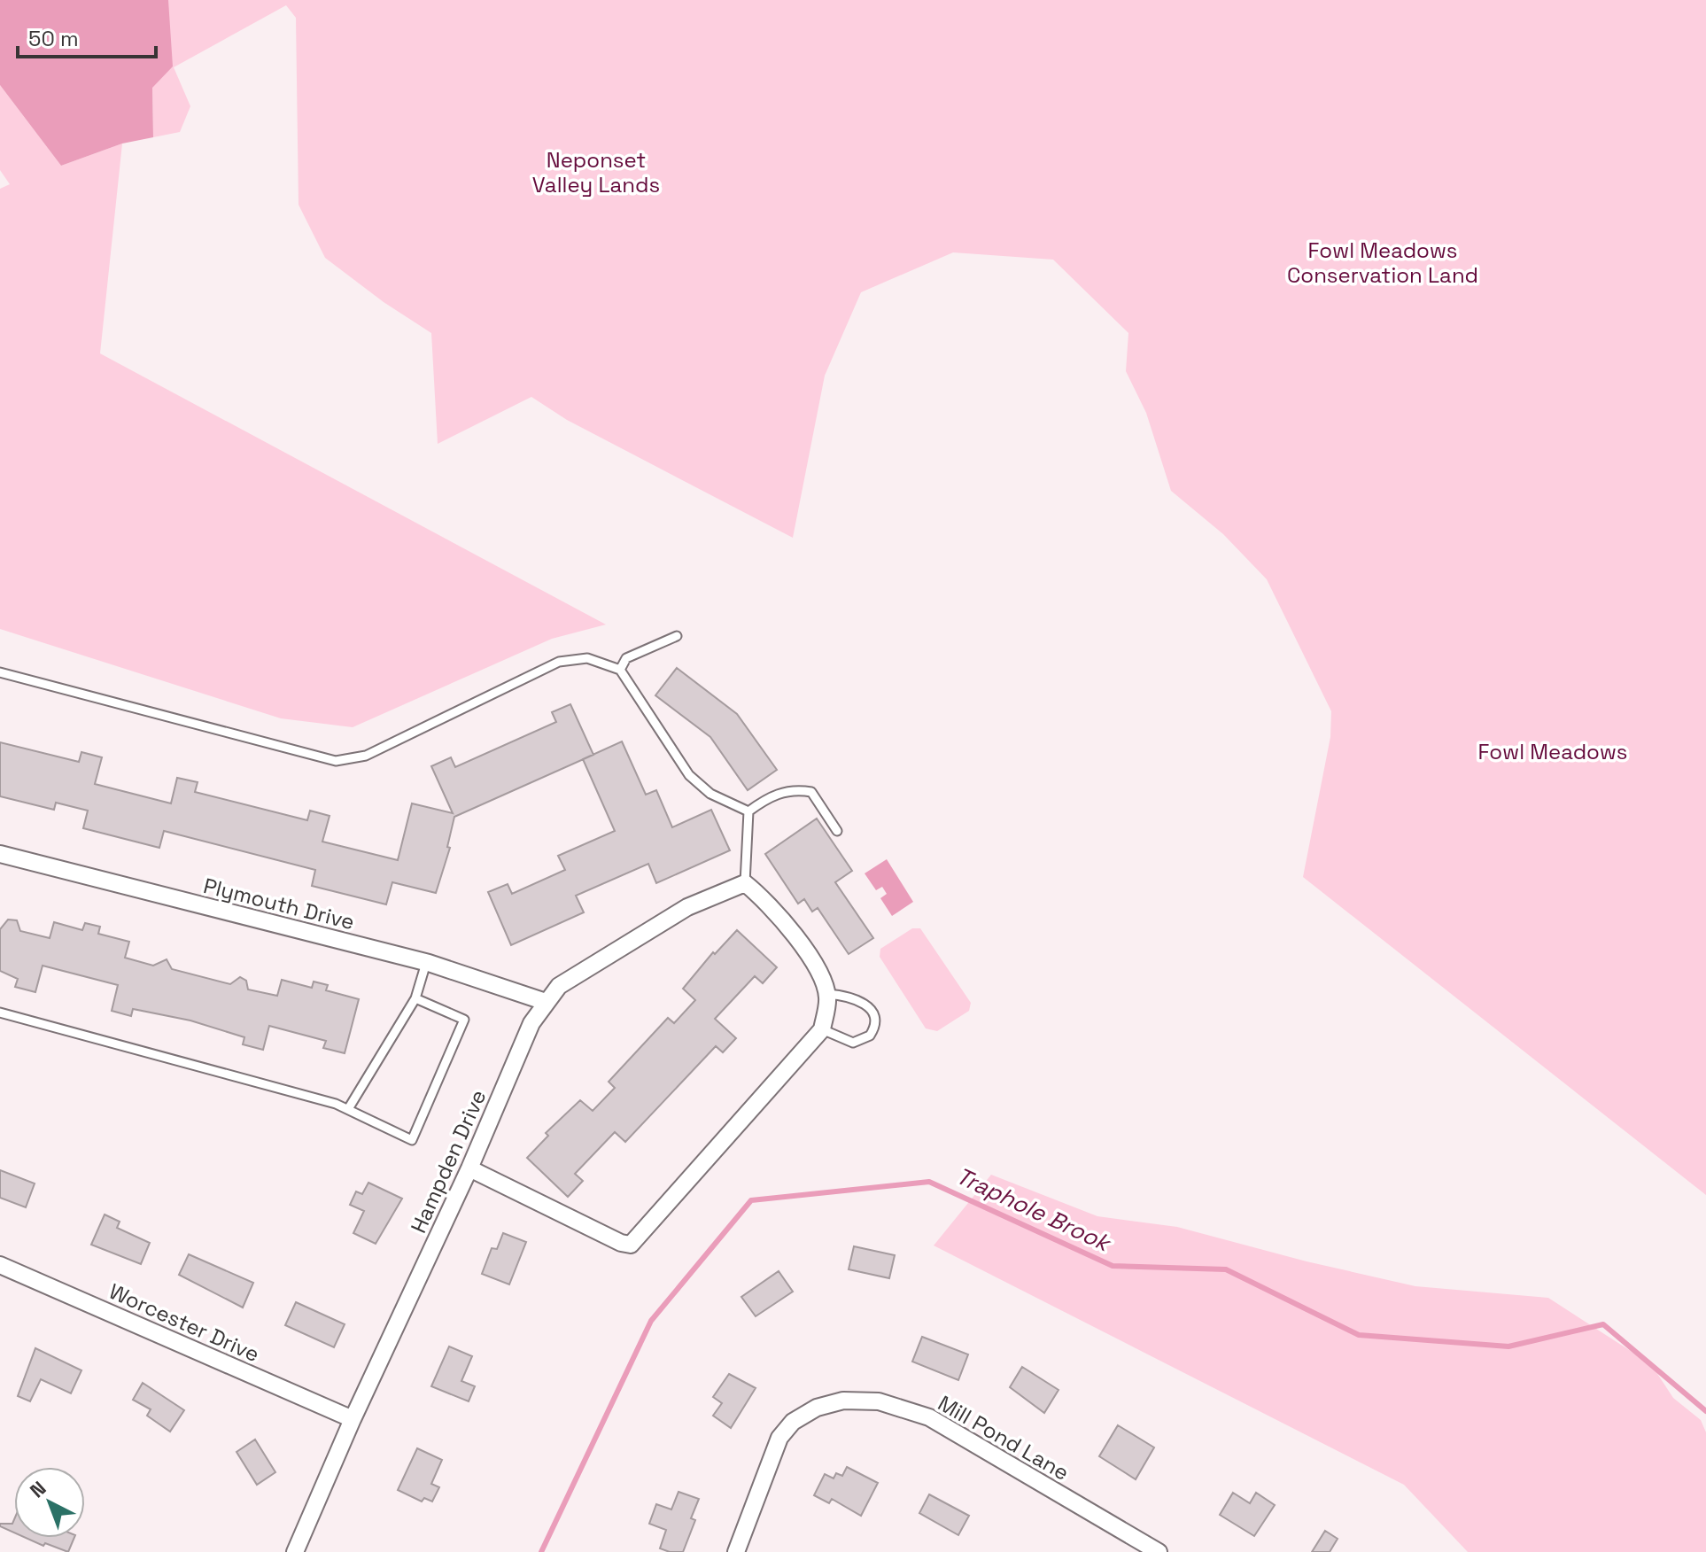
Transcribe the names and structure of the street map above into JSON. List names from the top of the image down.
{
  "streets": {
    "street": [
      "Plymouth Drive",
      "Hampden Drive",
      "Worcester Drive",
      "Mill Pond Lane"
    ]
  },
  "crossings": [
    ["Plymouth Drive", "Hampden Drive"],
    ["Hampden Drive", "Worcester Drive"]
  ],
  "water": ["Traphole Brook"],
  "parks": ["Neponset Valley Lands", "Fowl Meadows Conservation Land", "Fowl Meadows"],
  "scale_bar": "50 m",
  "north": "top left"
}
